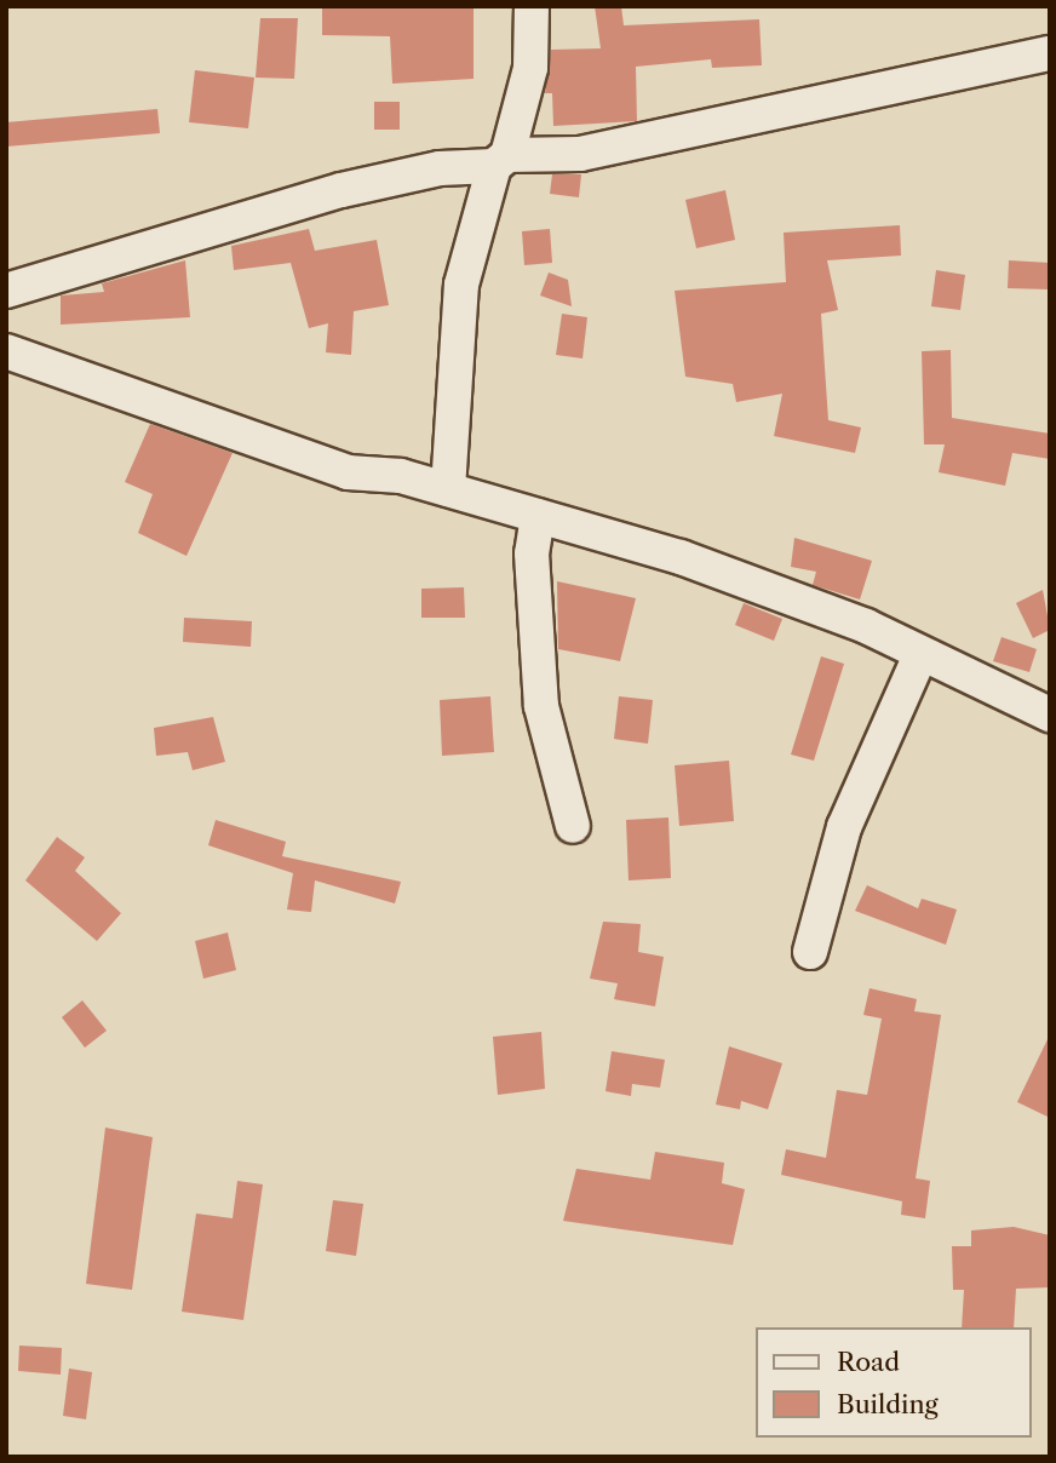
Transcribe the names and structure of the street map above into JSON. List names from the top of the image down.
{
  "legend": ["Road", "Building"]
}
